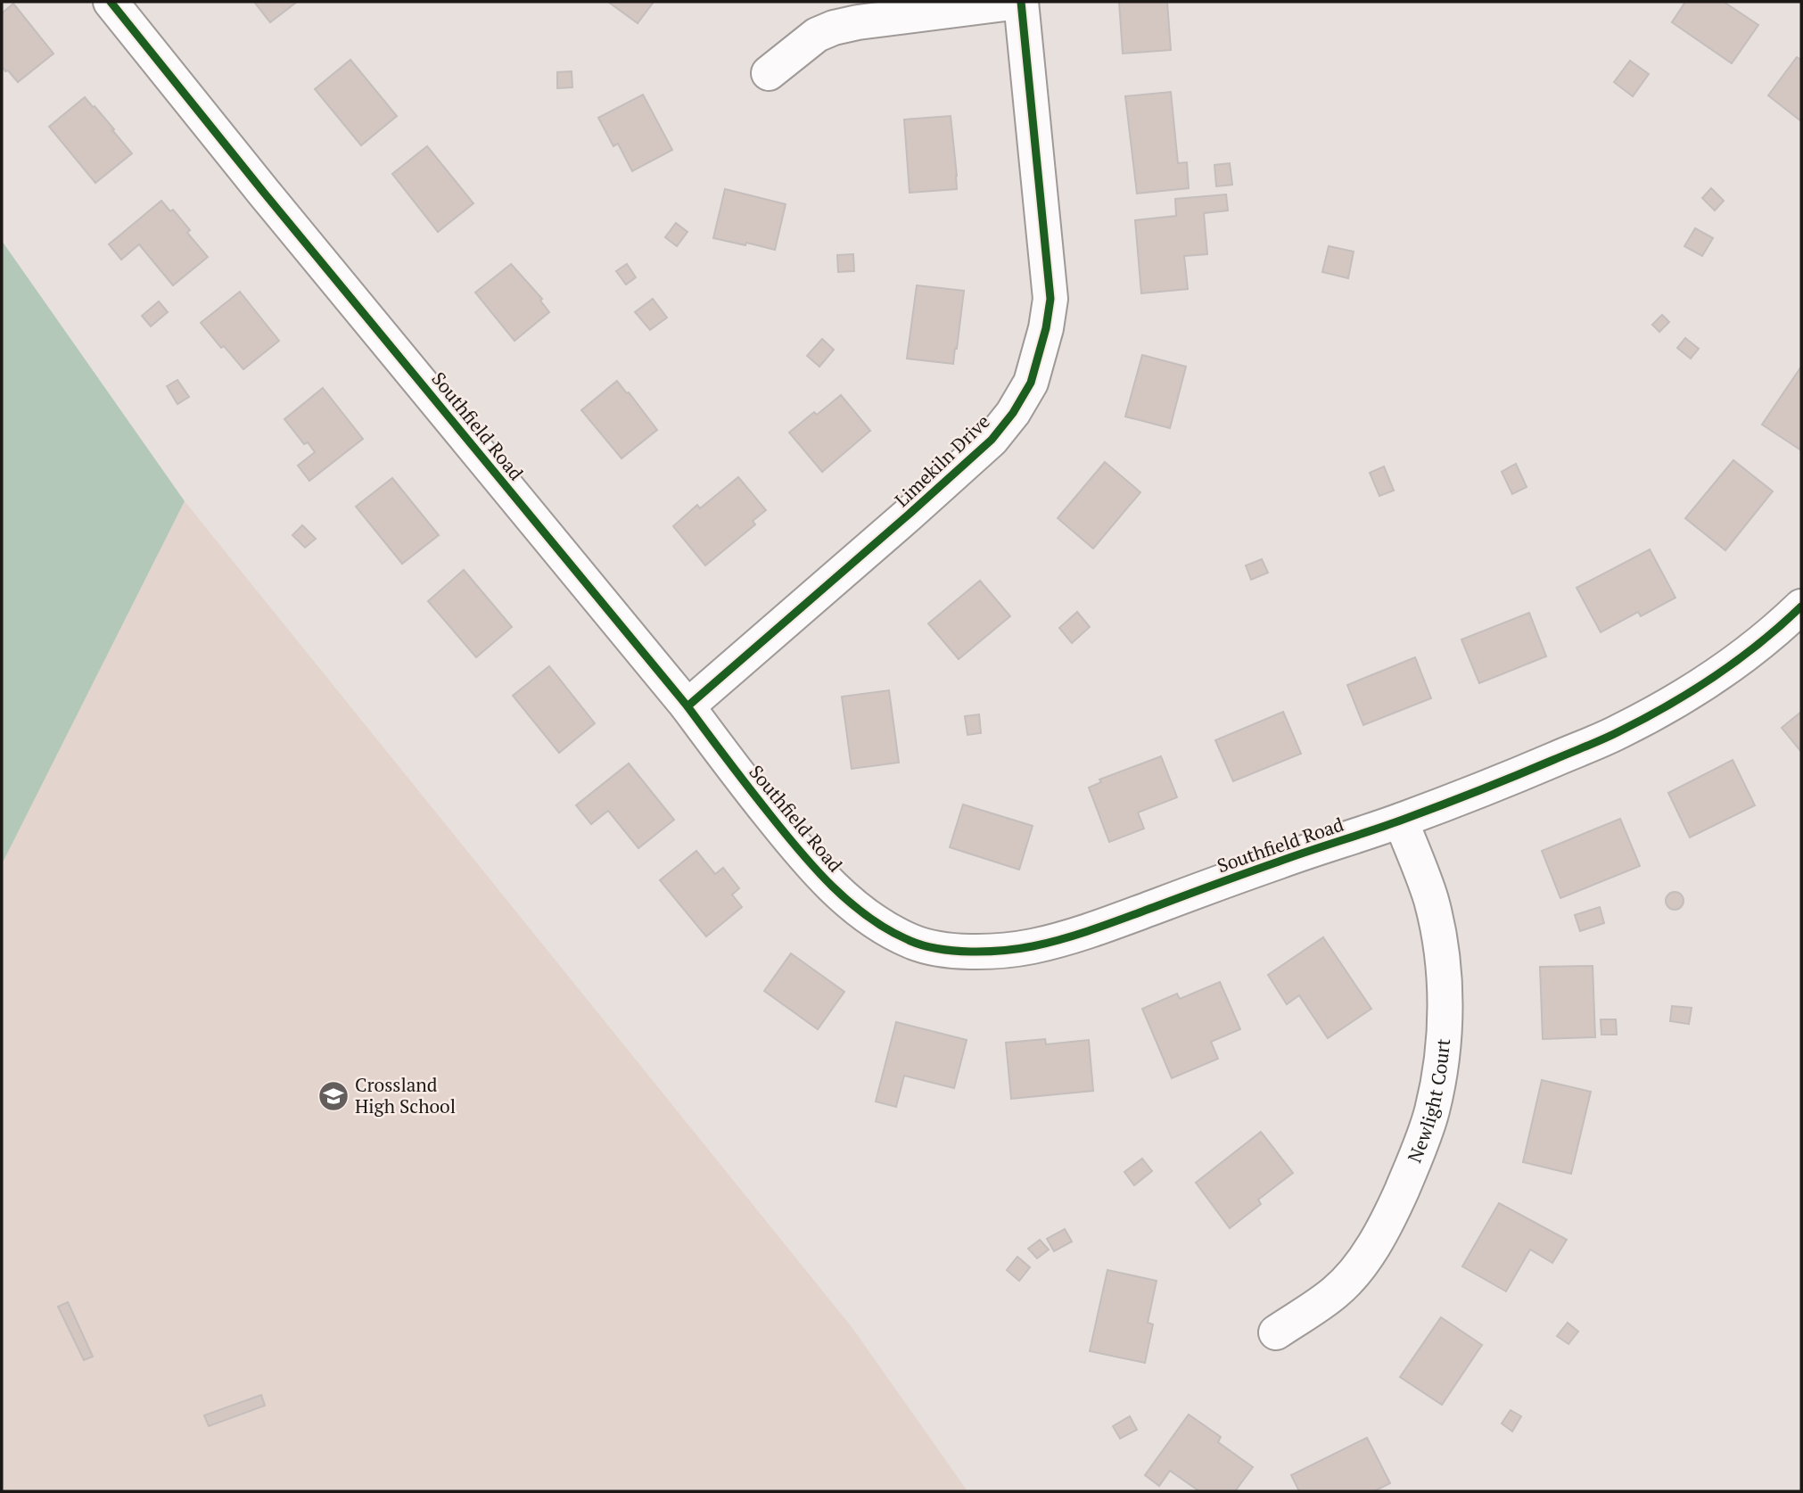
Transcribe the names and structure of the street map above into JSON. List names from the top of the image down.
{
  "streets": {
    "street": ["Southfield Road", "Limekiln Drive", "Newlight Court"]
  },
  "crossings": [
    ["Southfield Road", "Limekiln Drive"],
    ["Southfield Road", "Newlight Court"]
  ],
  "places": {
    "school or university": ["Crossland High School"]
  }
}
